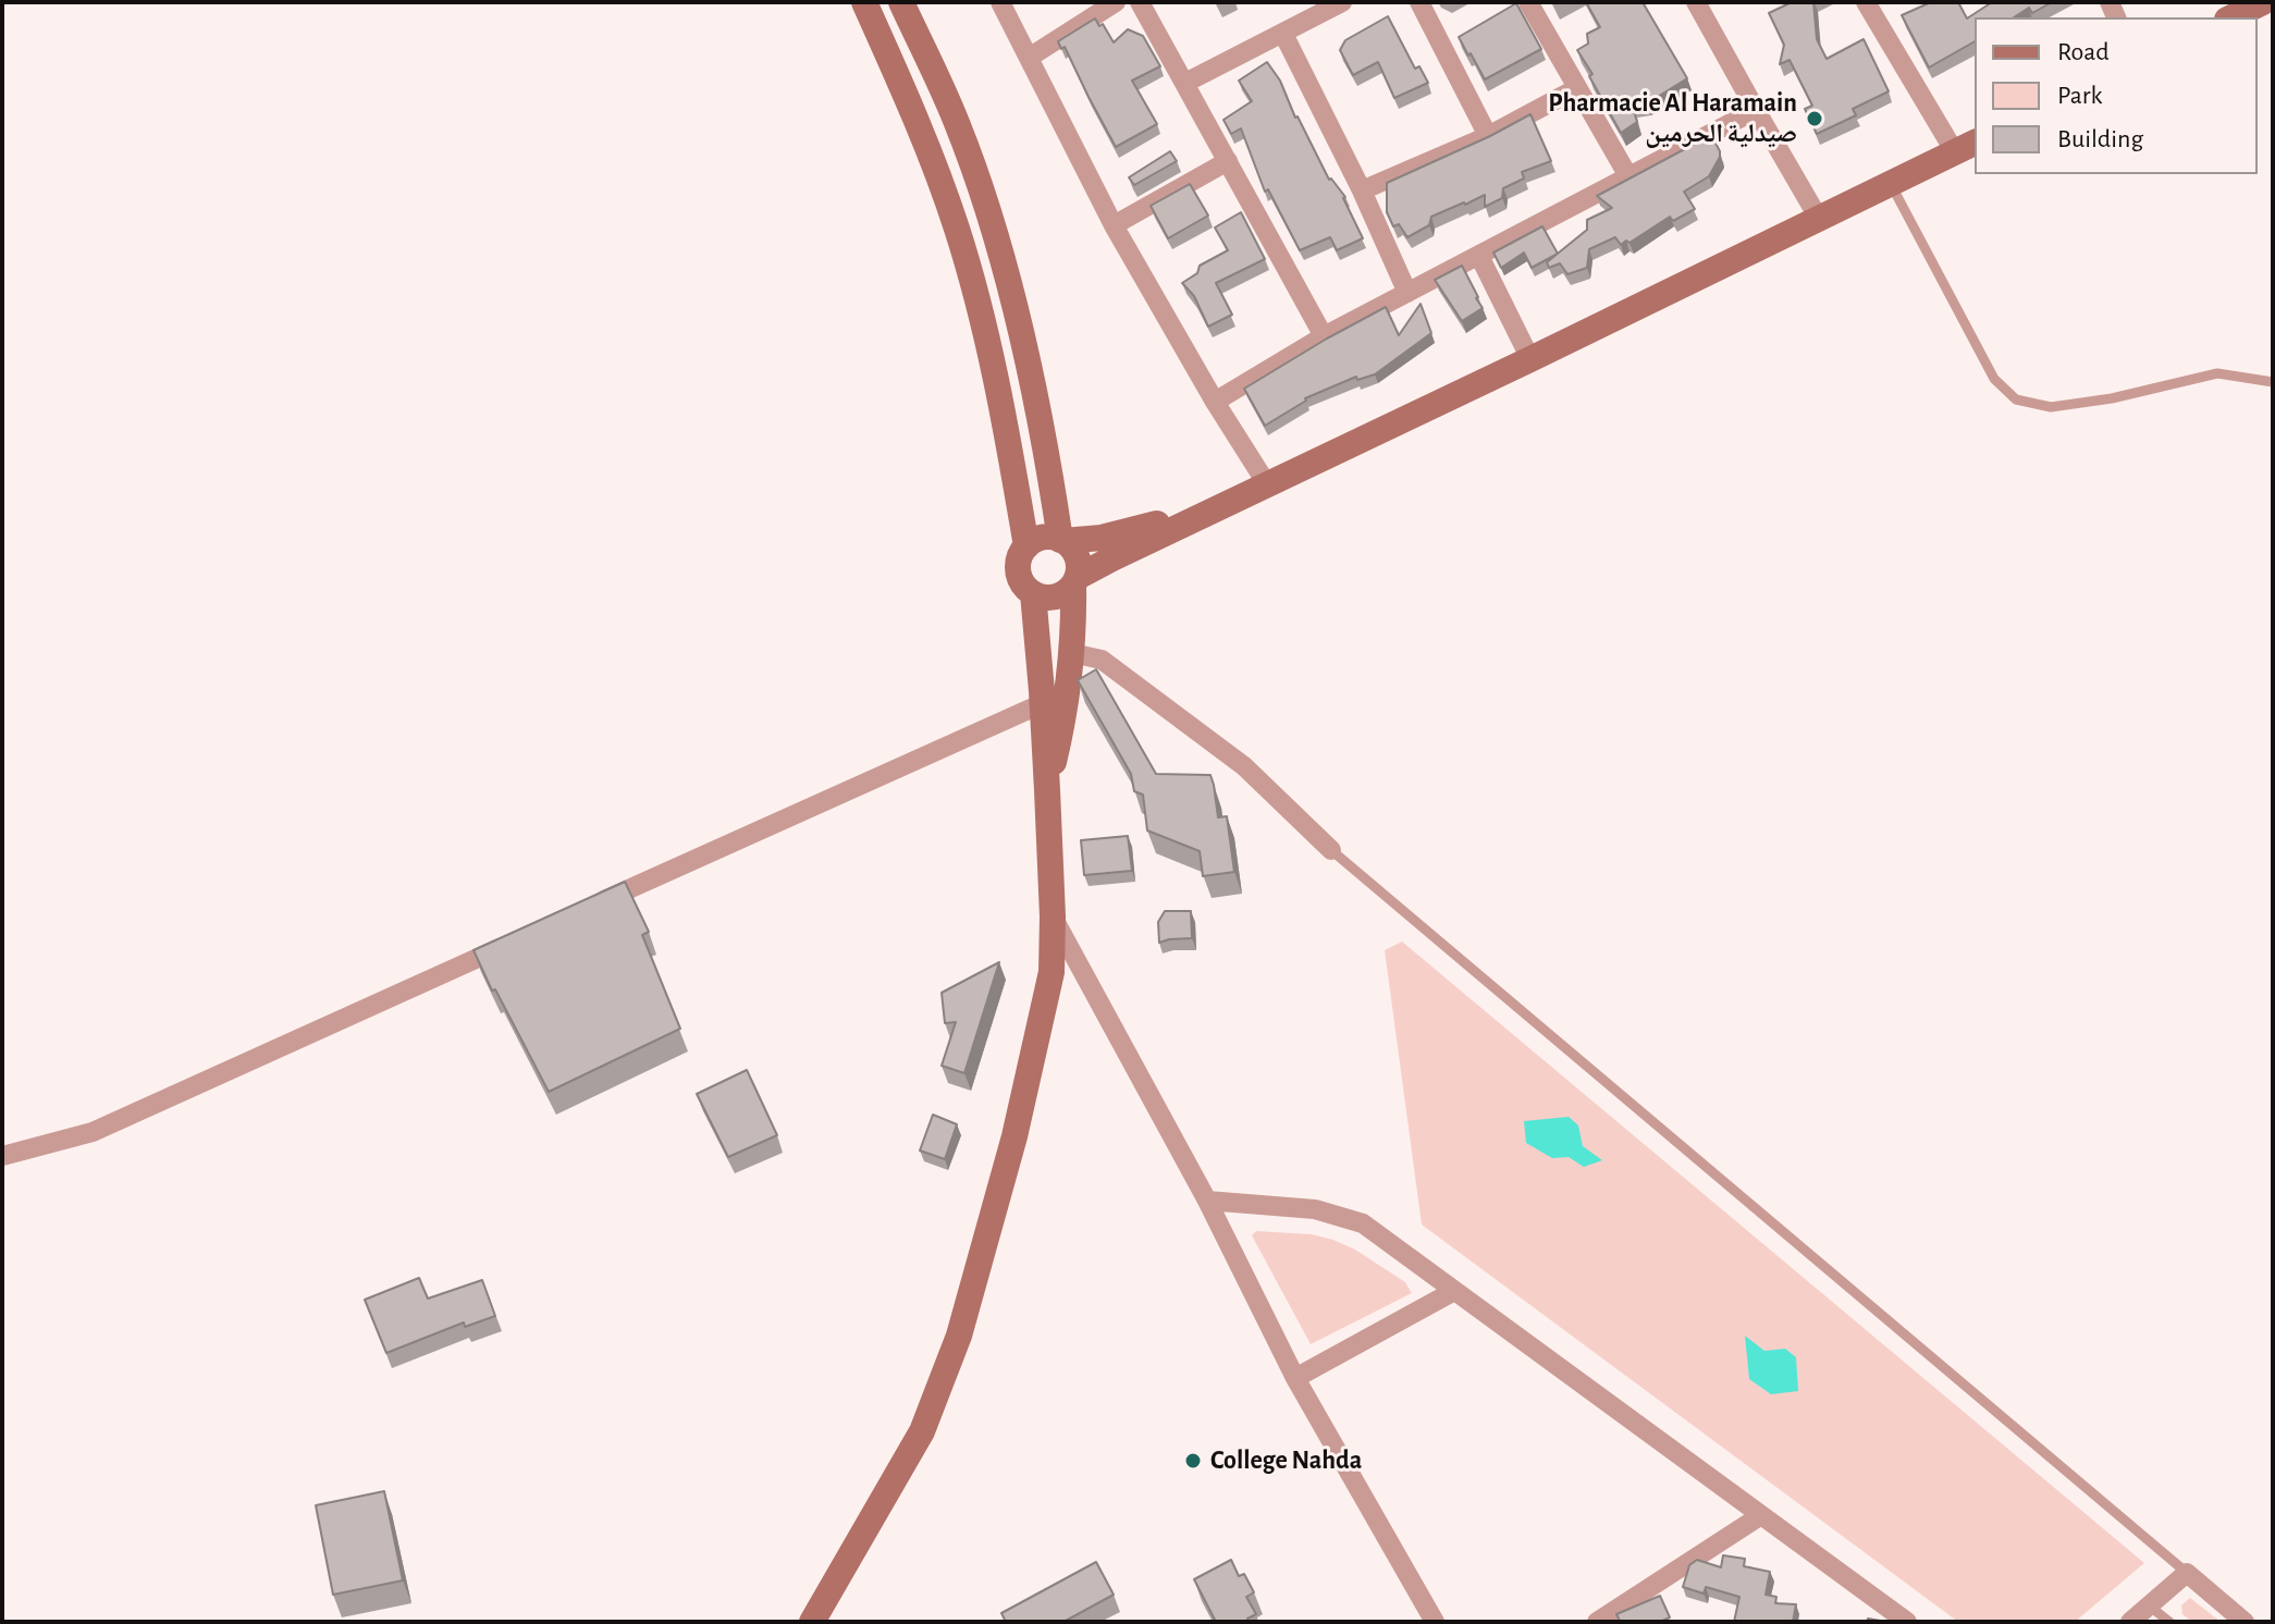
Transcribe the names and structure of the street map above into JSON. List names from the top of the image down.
{
  "places": ["Pharmacie Al Haramain صيدلية الحرمين", "College Nahda"],
  "legend": ["Road", "Park", "Building"]
}
